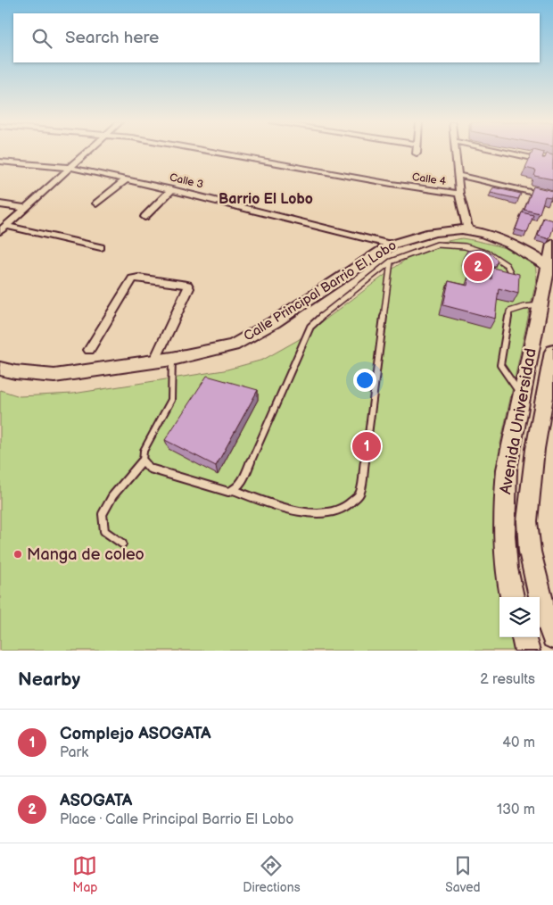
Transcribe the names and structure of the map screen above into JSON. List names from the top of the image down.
{
  "streets": {
    "street": [
      "Calle 4",
      "Calle 3",
      "Calle Principal Barrio El Lobo",
      "Avenida Universidad"
    ]
  },
  "crossings": [
    ["Calle 3", "Calle Principal Barrio El Lobo"],
    ["Calle Principal Barrio El Lobo", "Avenida Universidad"]
  ],
  "districts": ["Barrio El Lobo"],
  "places": ["Manga de coleo"],
  "page": {
    "search": "Search here",
    "pins": ["2", "1"],
    "heading": ["Nearby", "2 results"],
    "list": [
      {
        "mark": "1",
        "name": "Complejo ASOGATA",
        "note": "Park",
        "value": "40 m"
      },
      {
        "mark": "2",
        "name": "ASOGATA",
        "note": "Place · Calle Principal Barrio El Lobo",
        "value": "130 m"
      }
    ],
    "nav": ["Map", "Directions", "Saved"]
  }
}
